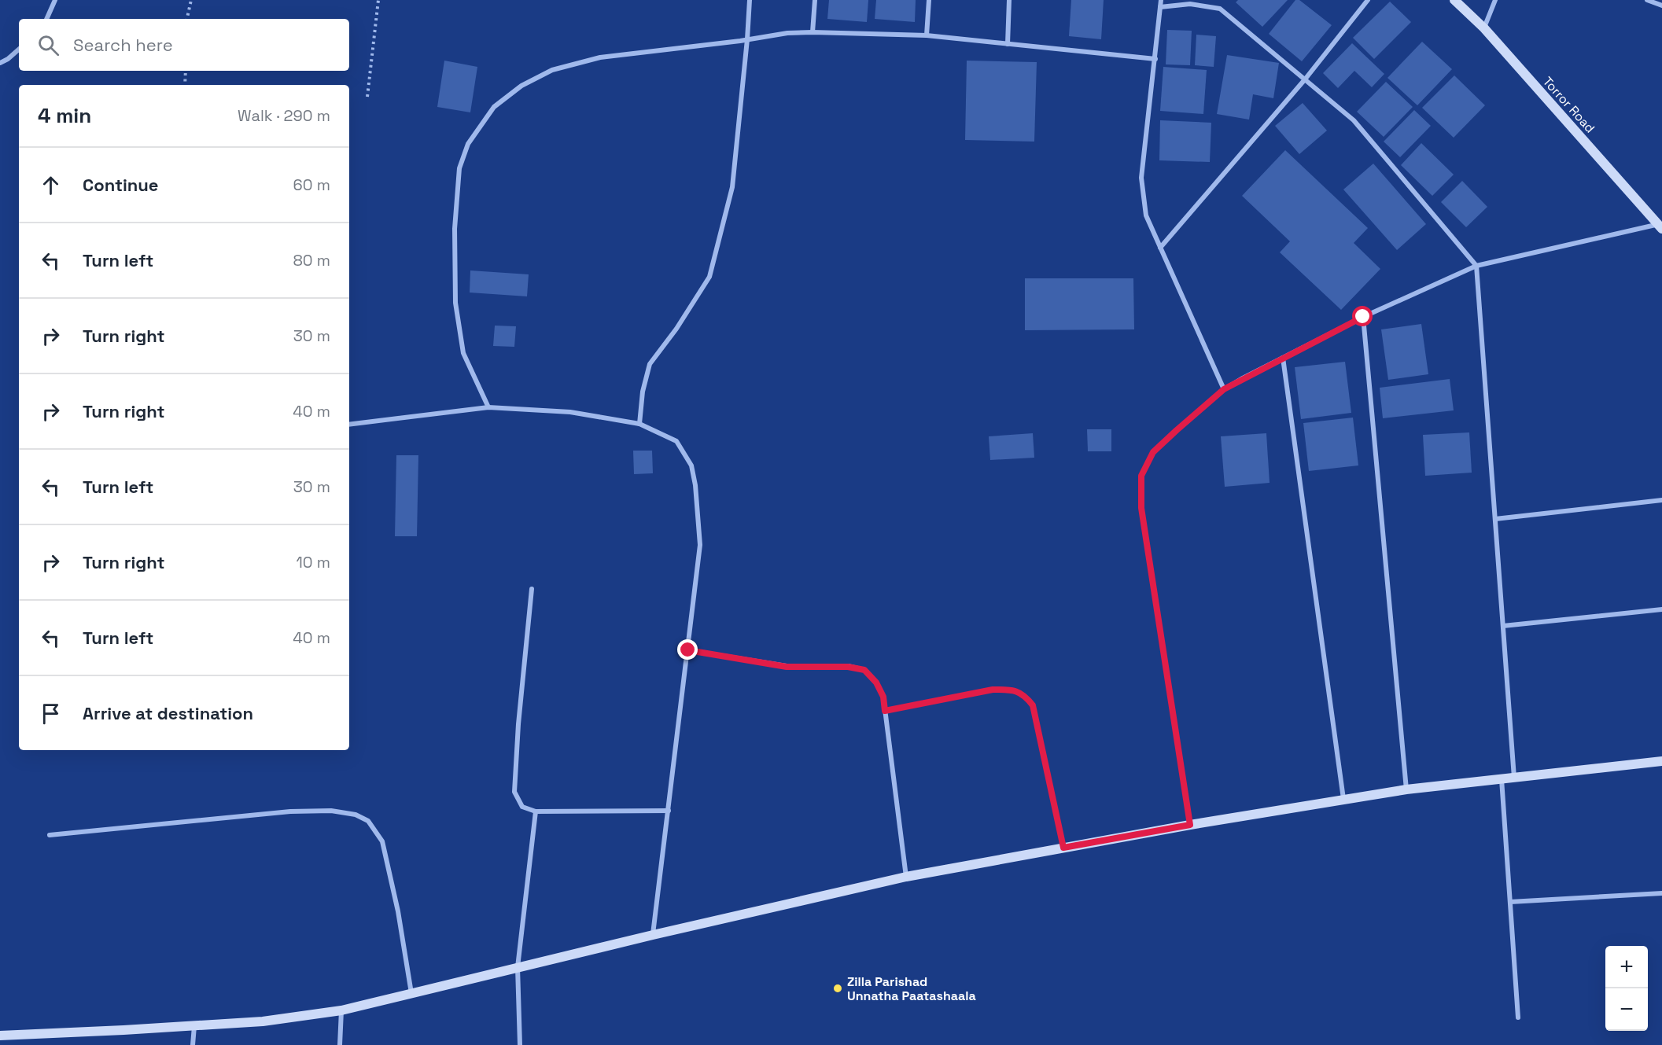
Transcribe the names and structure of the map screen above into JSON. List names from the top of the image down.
{
  "streets": {
    "street": ["Torror Road"]
  },
  "places": ["Zilla Parishad Unnatha Paatashaala"],
  "page": {
    "search": "Search here",
    "heading": ["4 min", "Walk · 290 m"],
    "list": [
      ["Continue", "60 m"],
      ["Turn left", "80 m"],
      ["Turn right", "30 m"],
      ["Turn right", "40 m"],
      ["Turn left", "30 m"],
      ["Turn right", "10 m"],
      ["Turn left", "40 m"],
      "Arrive at destination"
    ],
    "map_buttons": ["+", "−"]
  }
}
